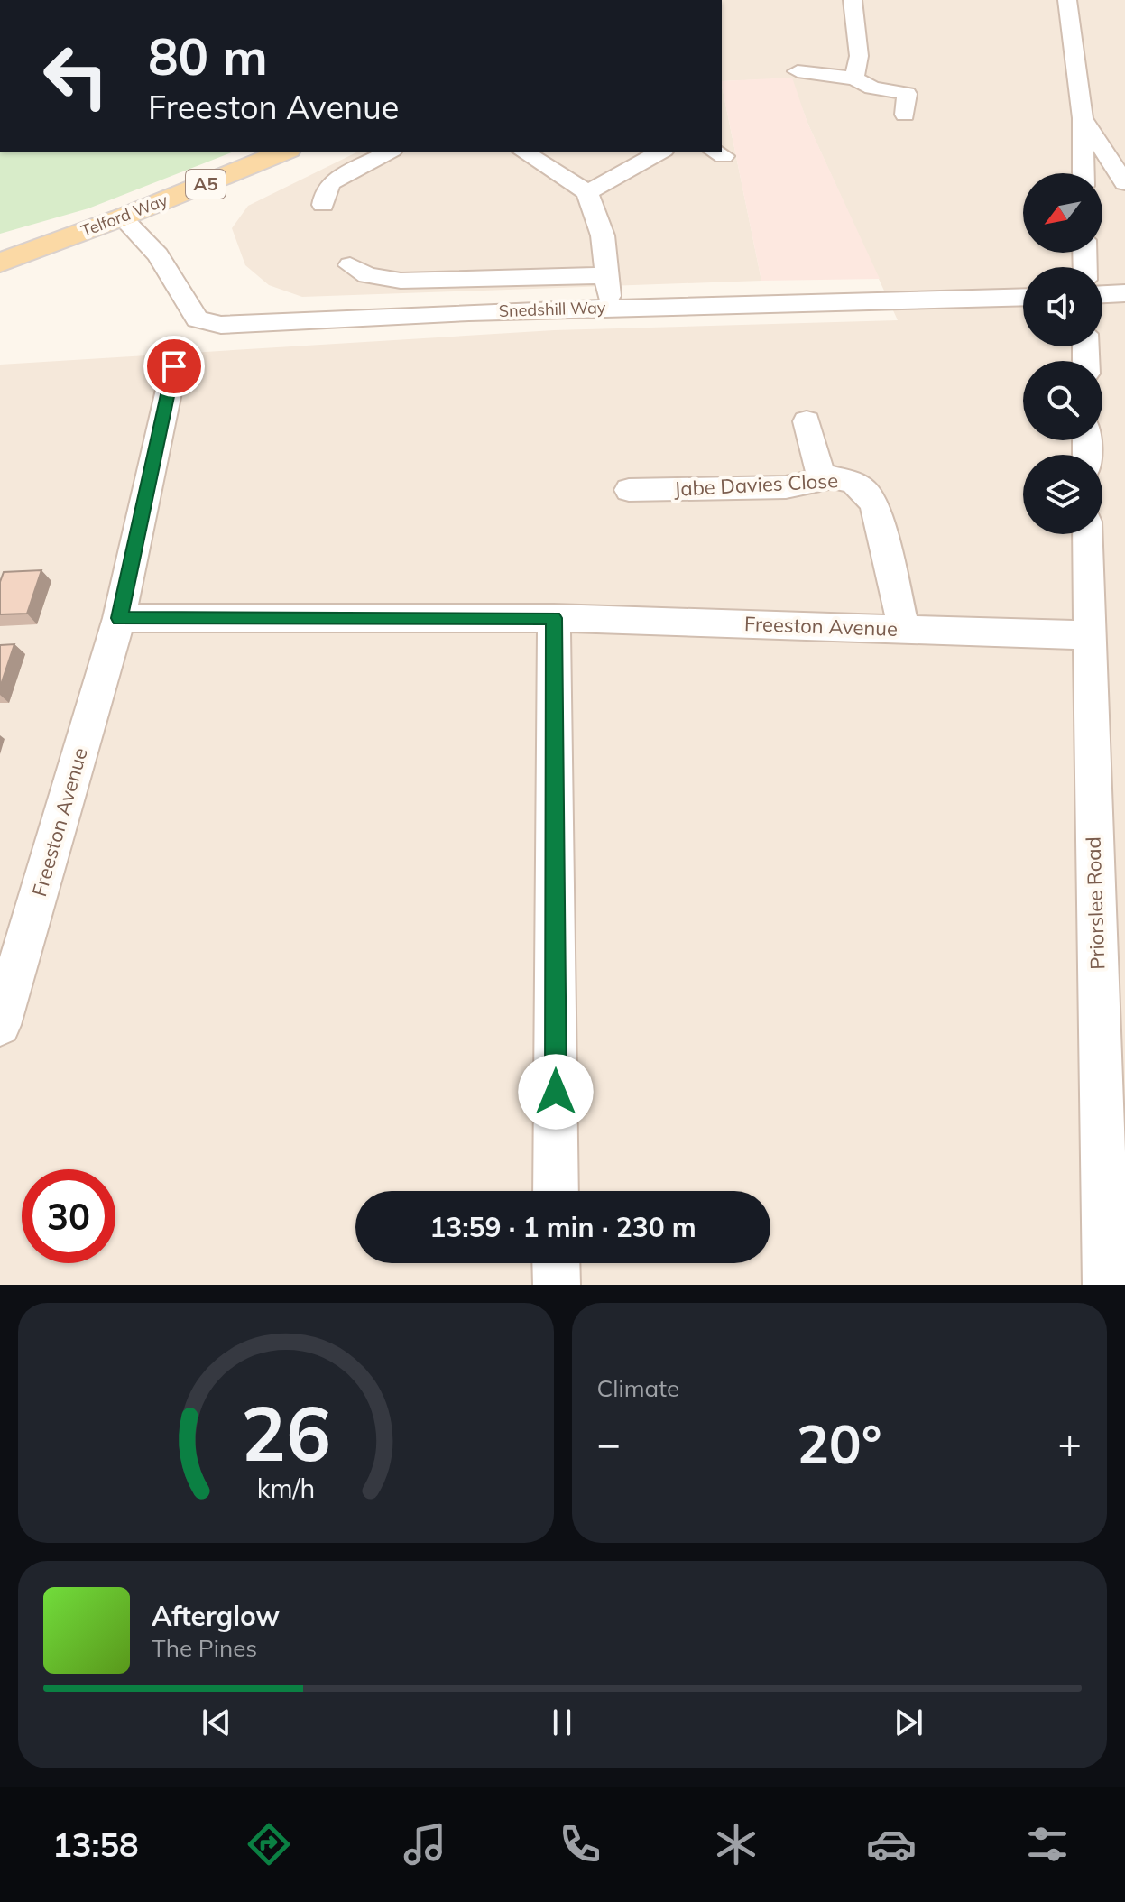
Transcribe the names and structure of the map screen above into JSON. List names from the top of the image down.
{
  "streets": {
    "main road": ["A5", "Telford Way"],
    "street": [
      "Snedshill Way",
      "Jabe Davies Close",
      "Freeston Avenue",
      "Priorslee Road"
    ]
  },
  "crossings": [
    ["Telford Way", "Snedshill Way"],
    ["Jabe Davies Close", "Freeston Avenue"],
    ["Freeston Avenue", "Priorslee Road"]
  ],
  "north": "bottom left",
  "page": {
    "turn": ["80 m", "Freeston Avenue"],
    "limit": "30",
    "trip": "13:59 · 1 min · 230 m",
    "tile": "Climate",
    "heat": ["−", "20°", "+"],
    "song": ["Afterglow", "The Pines"],
    "tabs": "13:58",
    "gauge": ["26", "km/h"]
  }
}
